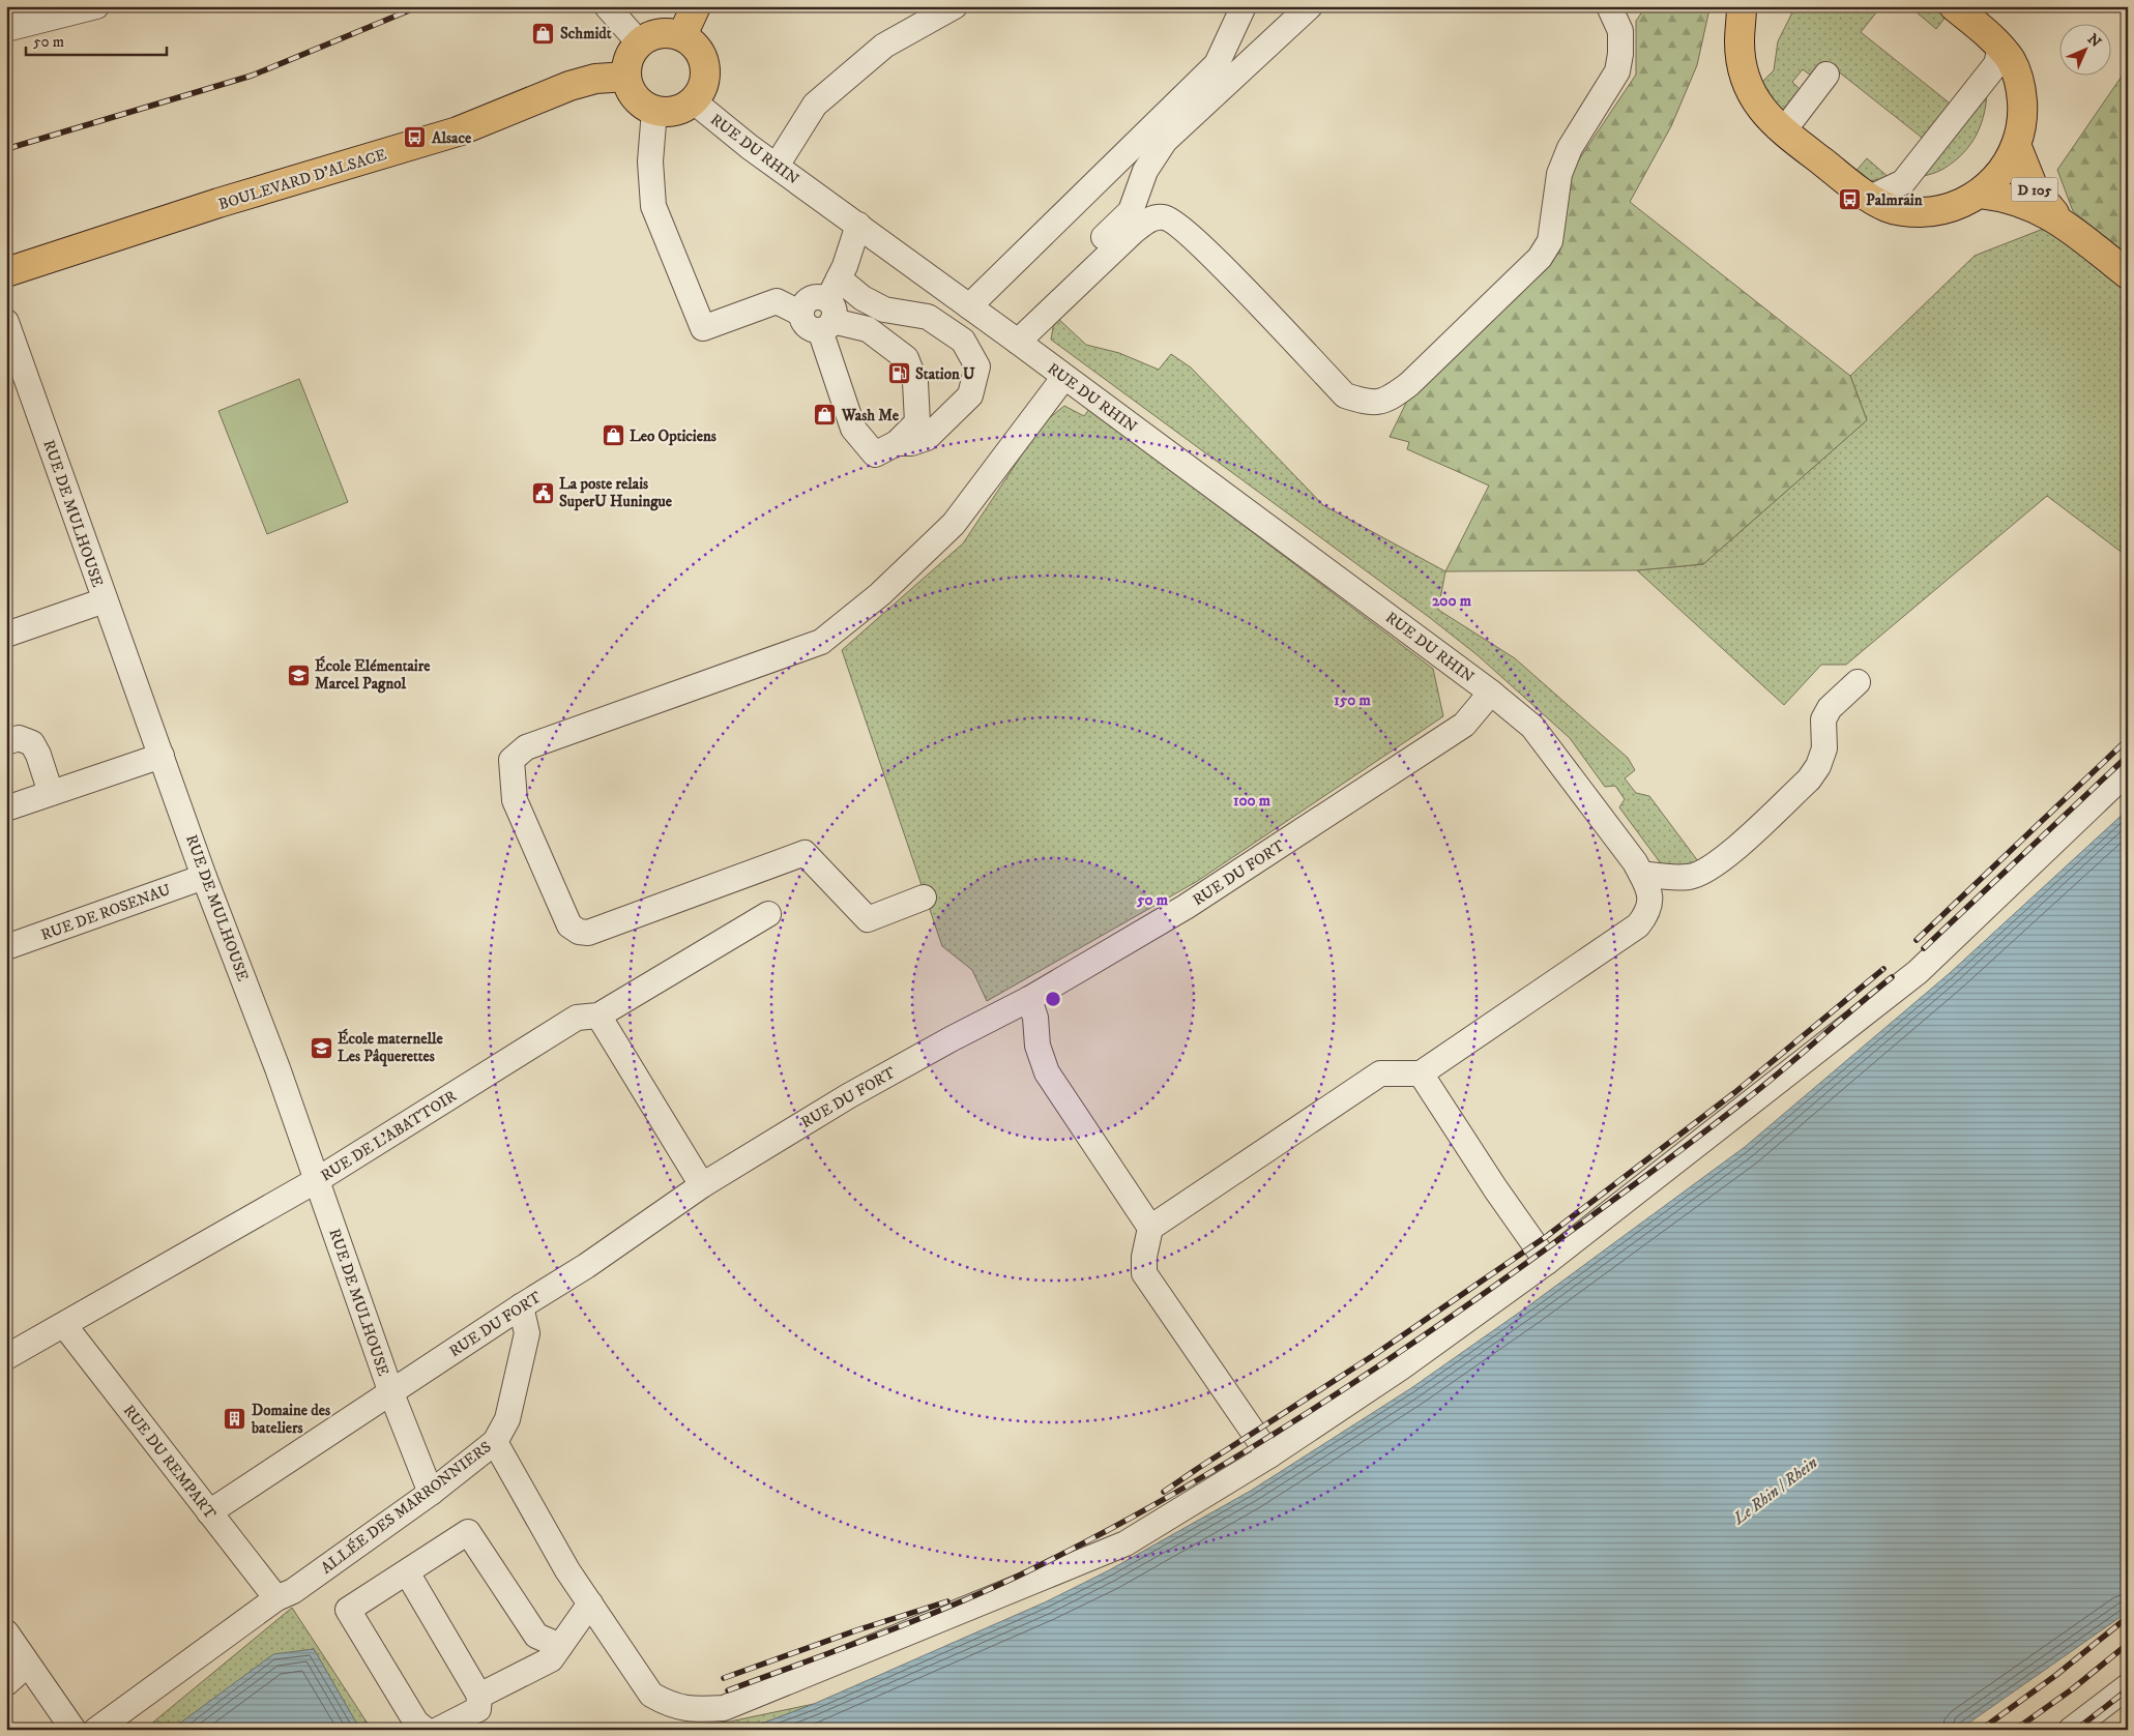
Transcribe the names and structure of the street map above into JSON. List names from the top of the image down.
{
  "streets": {
    "main road": ["BOULEVARD D'ALSACE", "D 105"],
    "street": [
      "RUE DU RHIN",
      "RUE DE MULHOUSE",
      "RUE DU FORT",
      "RUE DE ROSENAU",
      "RUE DE L'ABATTOIR",
      "RUE DU REMPART",
      "ALLÉE DES MARRONNIERS"
    ]
  },
  "crossings": [
    ["RUE DU RHIN", "BOULEVARD D'ALSACE"],
    ["RUE DU RHIN", "RUE DU FORT"],
    ["RUE DE MULHOUSE", "RUE DU FORT"],
    ["RUE DE MULHOUSE", "RUE DE ROSENAU"],
    ["RUE DE MULHOUSE", "RUE DE L'ABATTOIR"],
    ["RUE DE MULHOUSE", "ALLÉE DES MARRONNIERS"],
    ["RUE DU FORT", "RUE DU REMPART"],
    ["RUE DU FORT", "ALLÉE DES MARRONNIERS"],
    ["RUE DE L'ABATTOIR", "RUE DU REMPART"],
    ["RUE DU REMPART", "ALLÉE DES MARRONNIERS"]
  ],
  "water": ["Le Rhin / Rhein"],
  "places": {
    "shop": ["Schmidt", "Wash Me", "Leo Opticiens"],
    "bus stop": ["Alsace", "Palmrain"],
    "fuel station": ["Station U"],
    "public building": ["La poste relais SuperU Huningue"],
    "school or university": ["École Elémentaire Marcel Pagnol", "École maternelle Les Pâquerettes"],
    "building": ["Domaine des bateliers"]
  },
  "scale_bar": "50 m",
  "north": "top right",
  "rings": [
    "200 m",
    "150 m",
    "100 m",
    "50 m"
  ]
}
